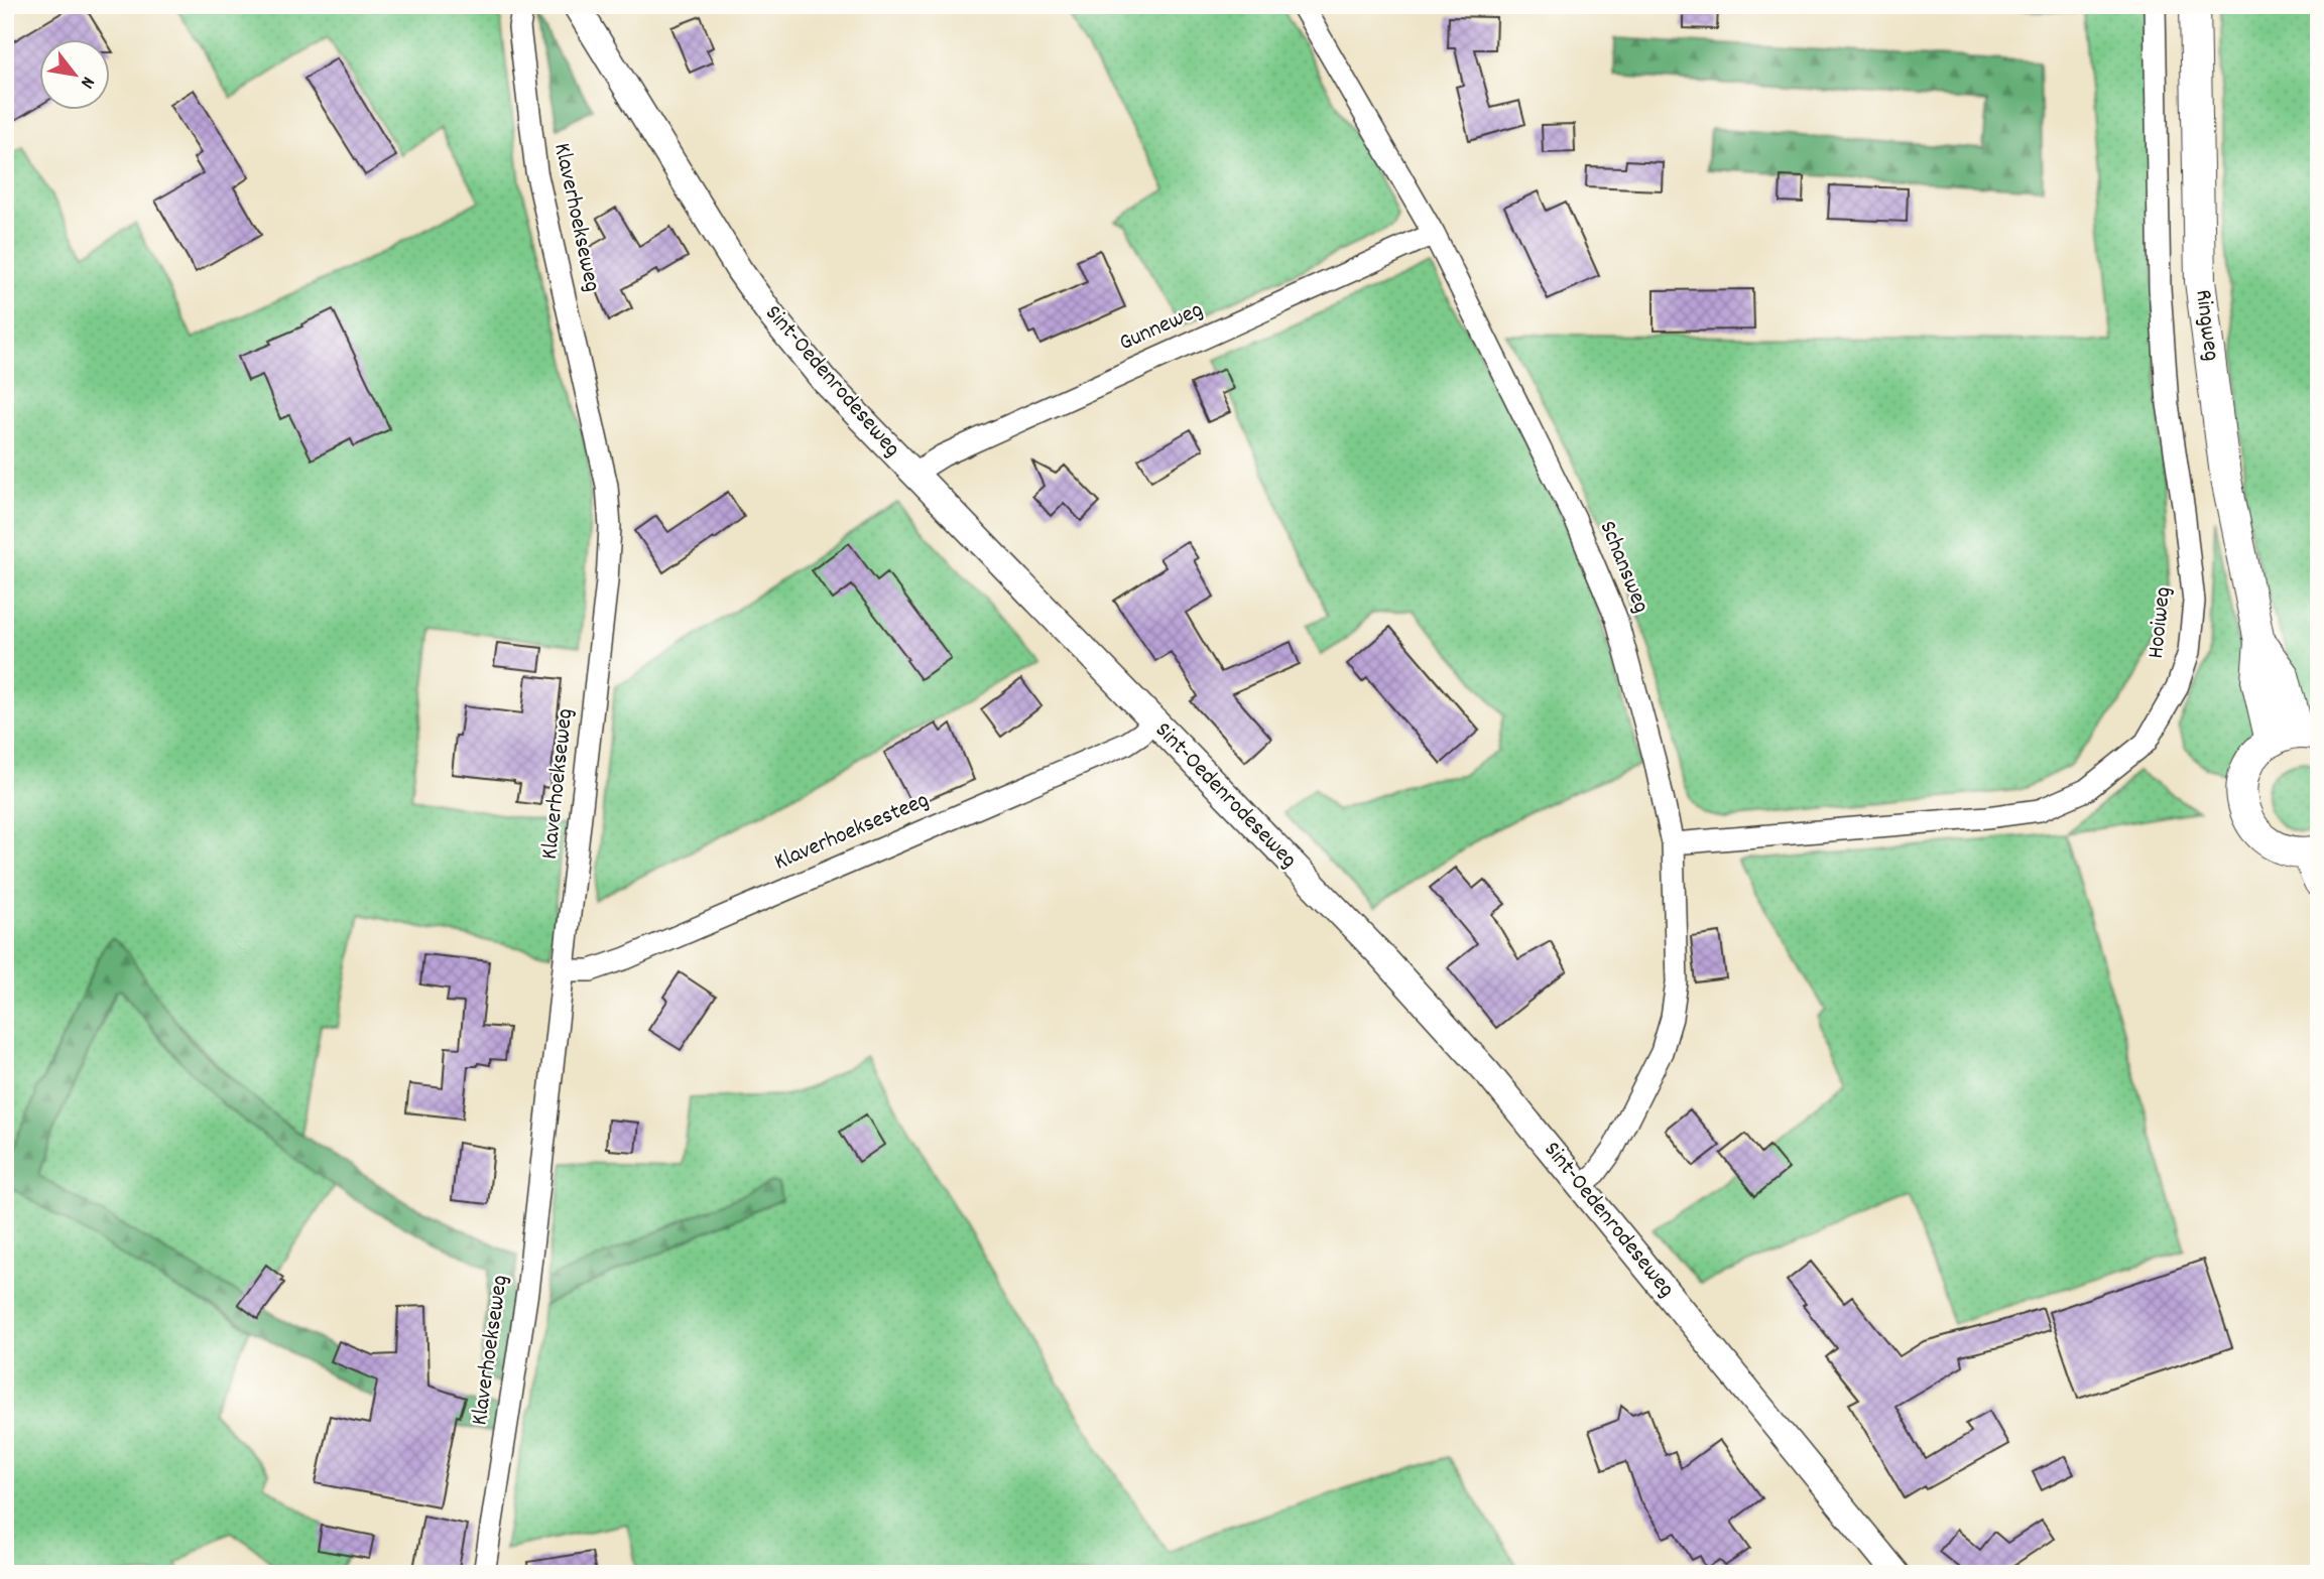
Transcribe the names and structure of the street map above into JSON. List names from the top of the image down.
{
  "streets": {
    "main road": ["Ringweg"],
    "street": [
      "Klaverhoekseweg",
      "Gunneweg",
      "Sint-Oedenrodeseweg",
      "Schansweg",
      "Hooiweg",
      "Klaverhoeksesteeg"
    ]
  },
  "crossings": [
    ["Klaverhoekseweg", "Klaverhoeksesteeg"],
    ["Gunneweg", "Sint-Oedenrodeseweg"],
    ["Gunneweg", "Schansweg"],
    ["Sint-Oedenrodeseweg", "Schansweg"],
    ["Sint-Oedenrodeseweg", "Klaverhoeksesteeg"],
    ["Schansweg", "Hooiweg"]
  ],
  "north": "bottom right"
}
